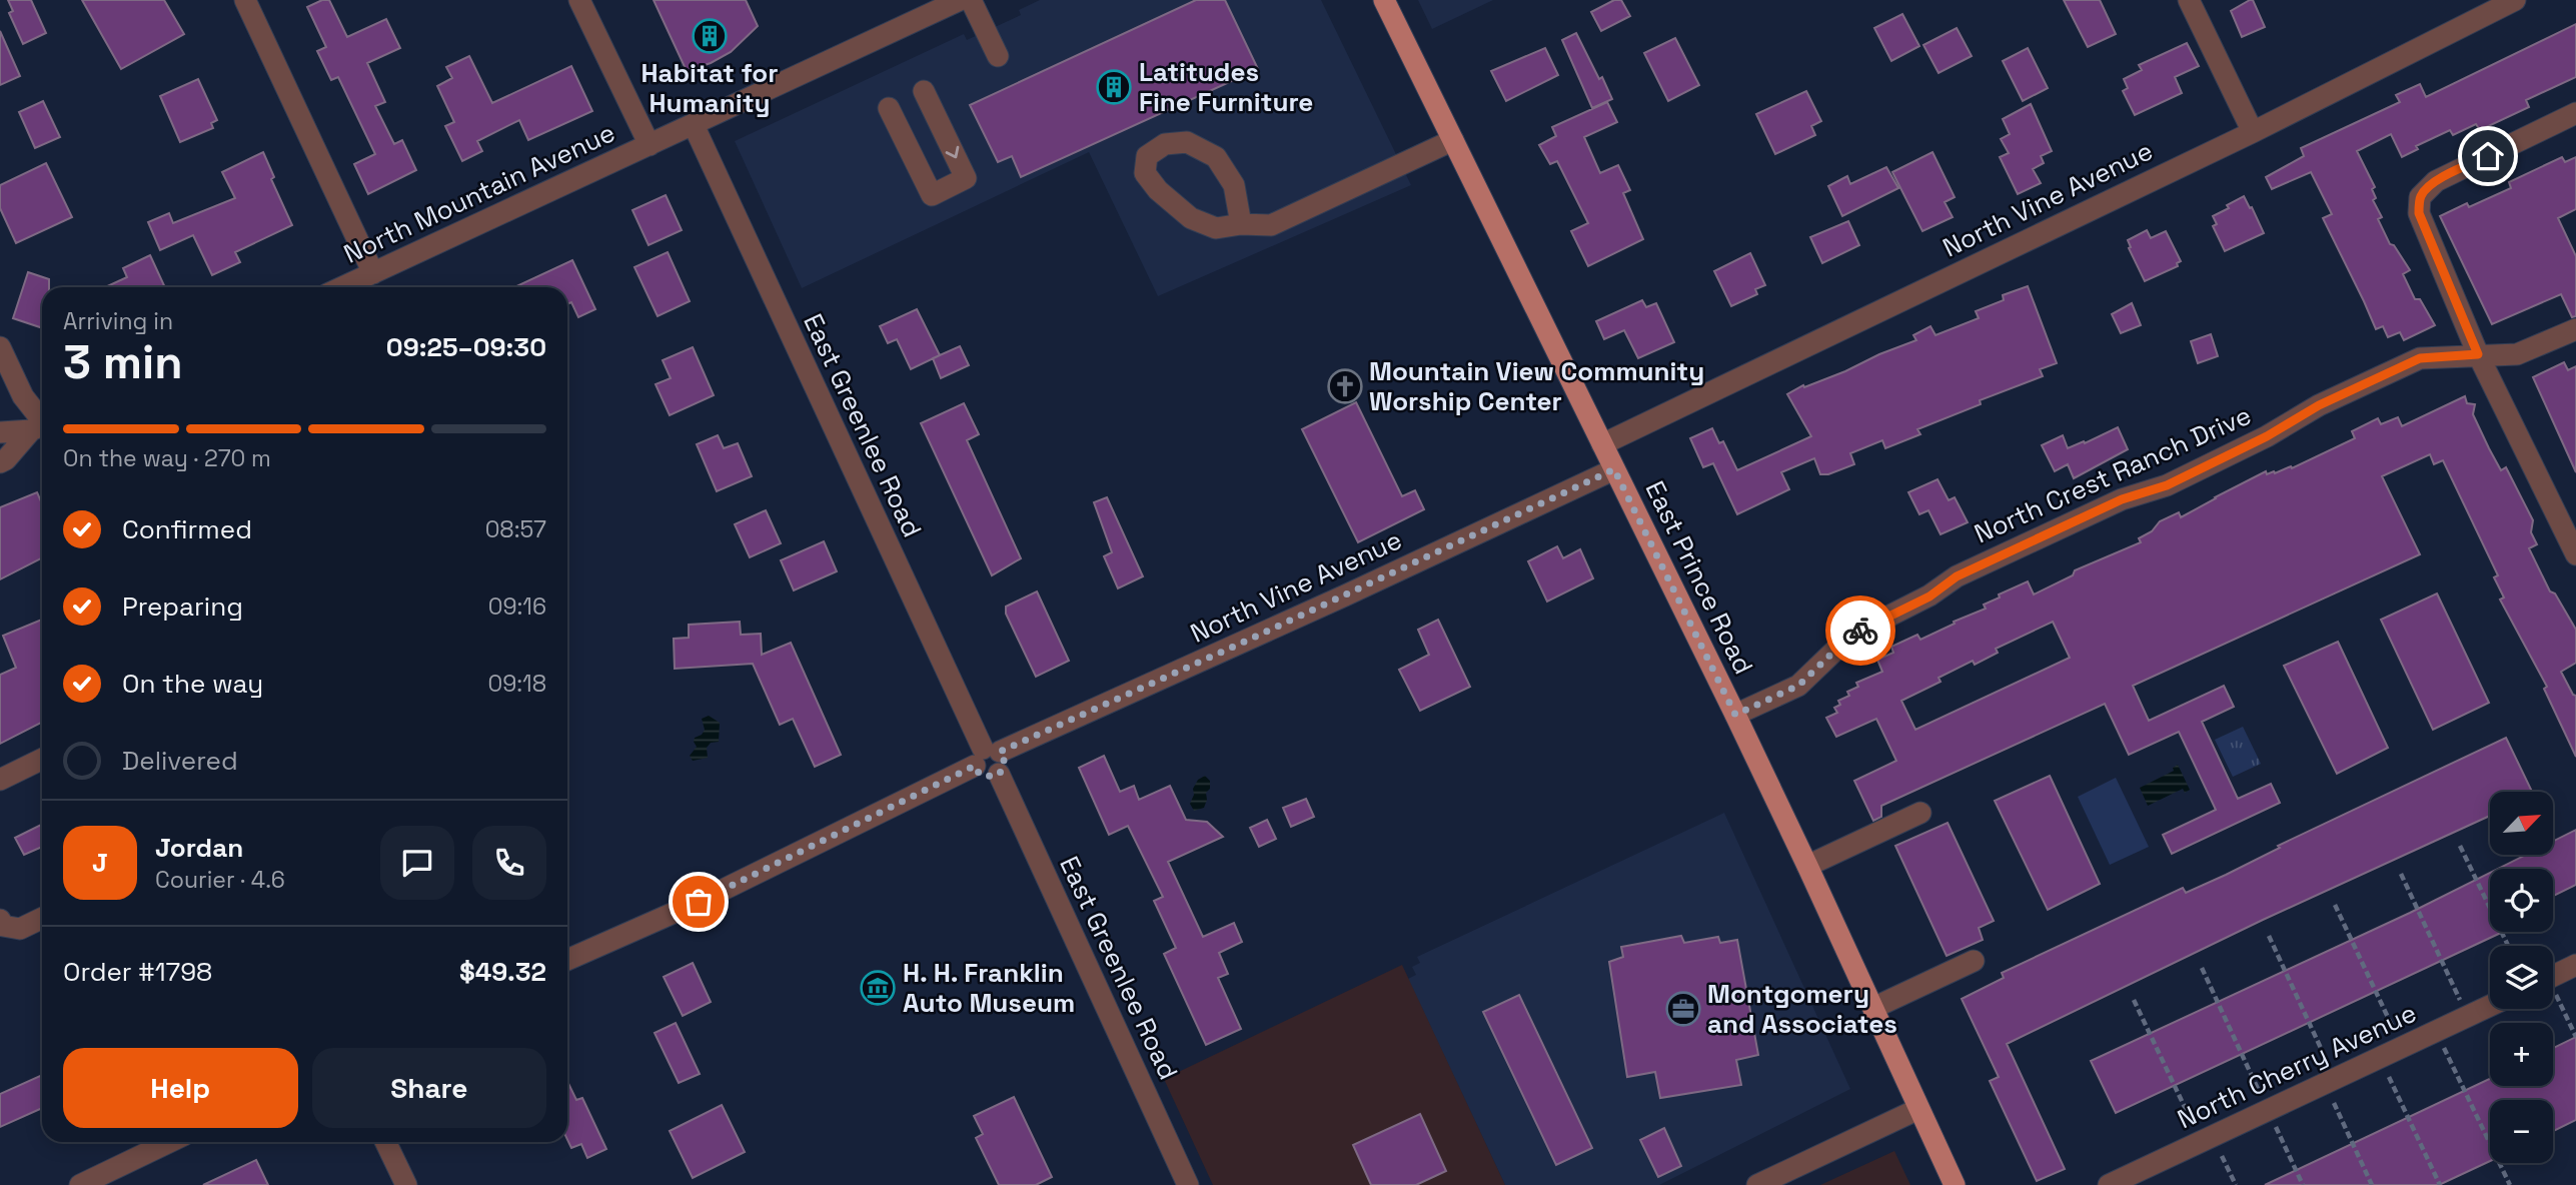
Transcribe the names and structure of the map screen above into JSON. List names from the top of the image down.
{
  "streets": {
    "main road": ["East Prince Road"],
    "street": [
      "North Mountain Avenue",
      "North Vine Avenue",
      "East Greenlee Road",
      "North Crest Ranch Drive",
      "North Cherry Avenue"
    ]
  },
  "crossings": [
    ["North Mountain Avenue", "East Greenlee Road"],
    ["North Vine Avenue", "East Greenlee Road"],
    ["North Vine Avenue", "East Prince Road"],
    ["North Crest Ranch Drive", "East Prince Road"]
  ],
  "places": {
    "building": ["Habitat for Humanity", "Latitudes Fine Furniture"],
    "church": ["Mountain View Community Worship Center"],
    "museum": ["H. H. Franklin Auto Museum"],
    "office": ["Montgomery and Associates"]
  },
  "north": "top right",
  "page": {
    "heading": ["3 min", "Arriving in", "09:25–09:30"],
    "panel": [
      "Jordan",
      "Courier · 4.6",
      "Order #1798",
      "$49.32"
    ],
    "bar": "On the way · 270 m",
    "list": [
      ["Confirmed", "08:57"],
      ["Preparing", "09:16"],
      ["On the way", "09:18"],
      "Delivered"
    ],
    "map_buttons": ["+", "−"],
    "round": "J",
    "buttons": ["Help", "Share"]
  }
}
